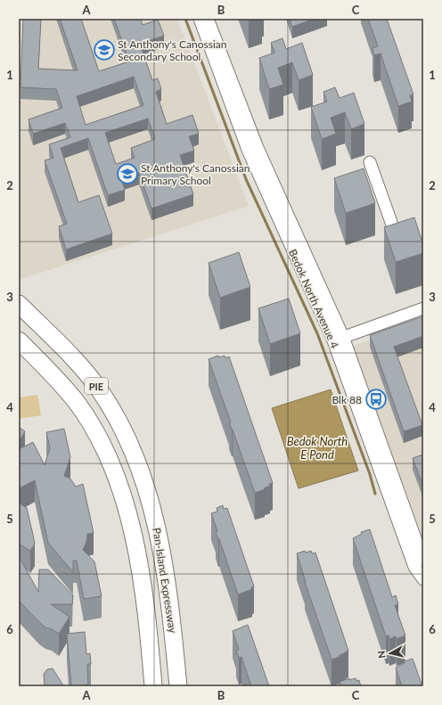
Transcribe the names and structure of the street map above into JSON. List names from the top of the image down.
{
  "streets": {
    "highway": ["PIE", "Pan-Island Expressway"],
    "street": ["Bedok North Avenue 4"]
  },
  "water": ["Bedok North E Pond"],
  "places": {
    "school or university": ["St Anthony's Canossian Secondary School", "St Anthony's Canossian Primary School"],
    "bus stop": ["Blk 88"]
  },
  "north": "left",
  "grid": {
    "columns": ["A", "B", "C"],
    "rows": [
      "1",
      "2",
      "3",
      "4",
      "5",
      "6"
    ]
  }
}
